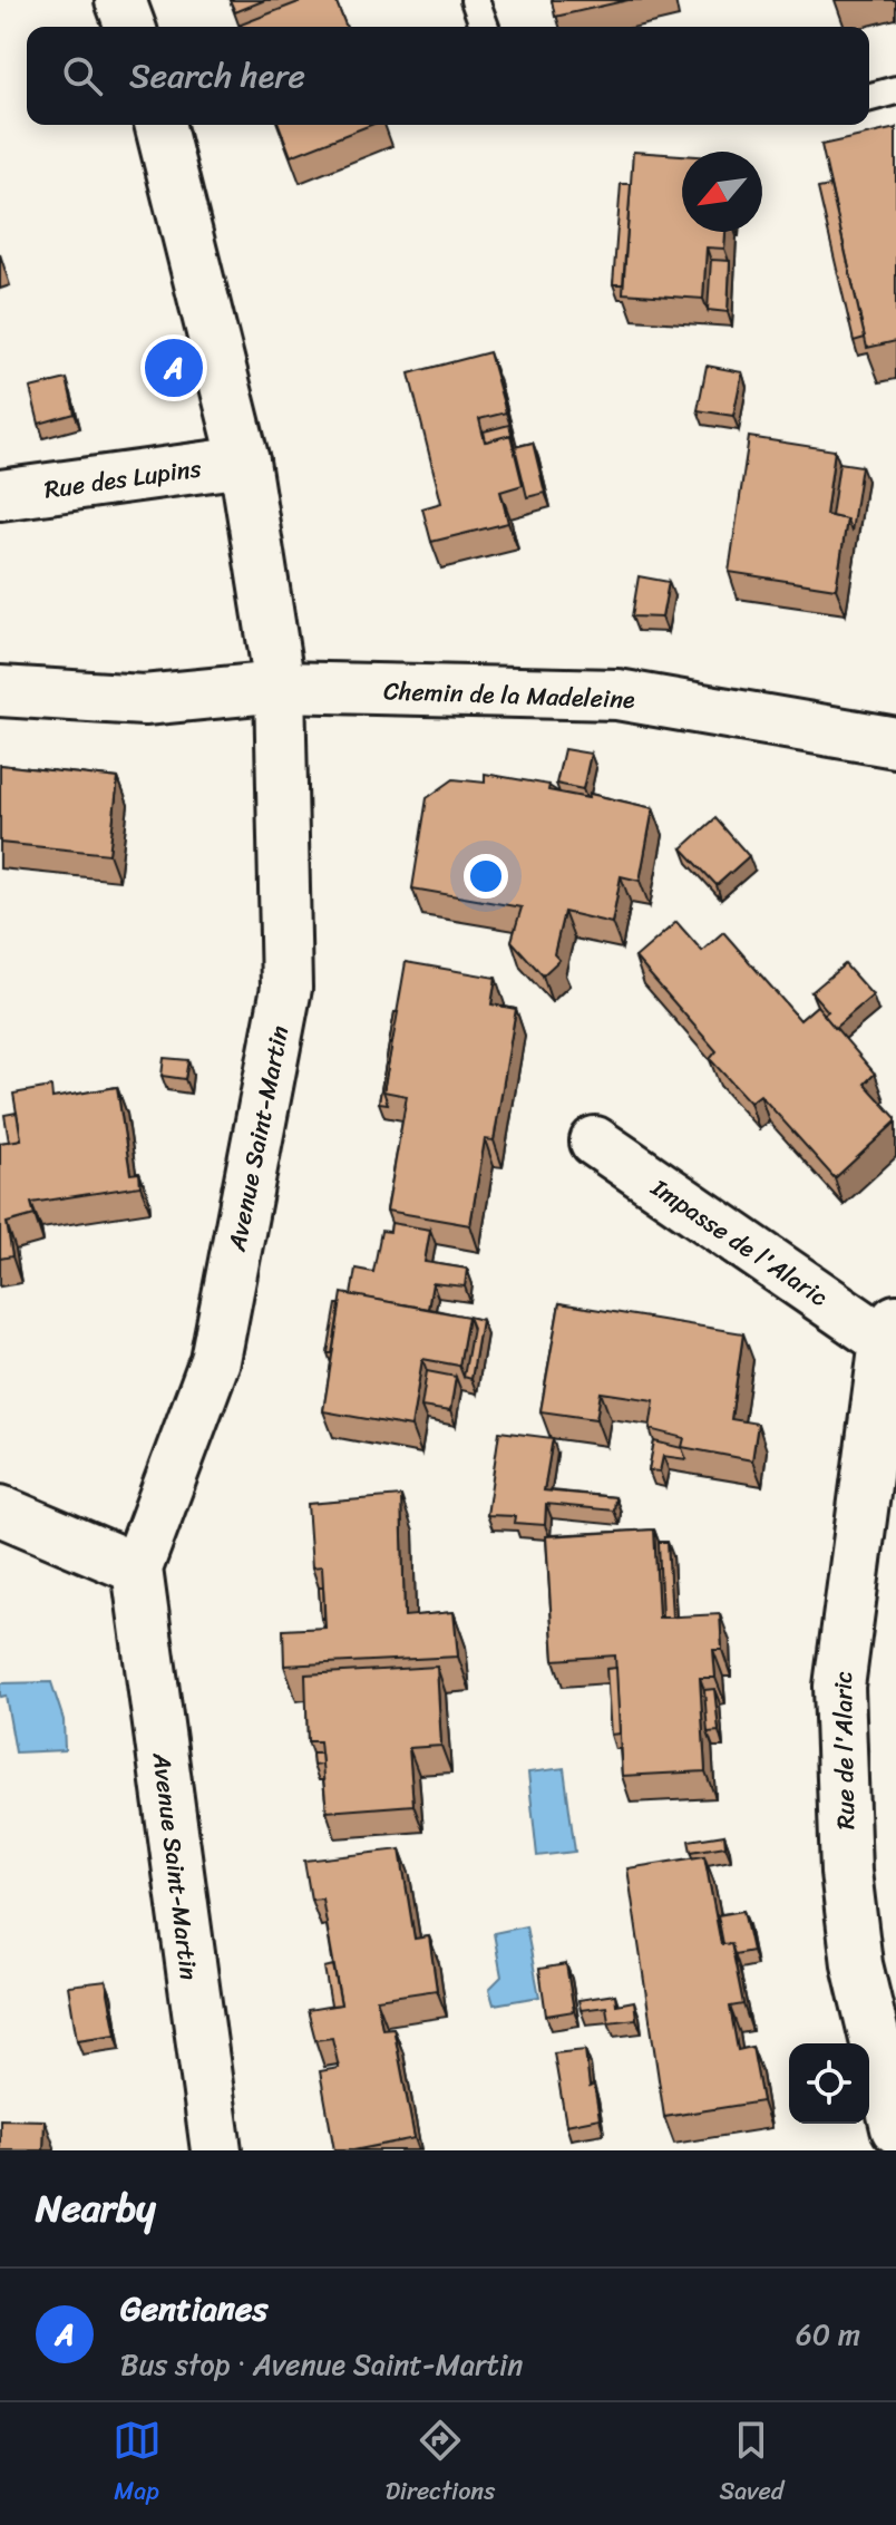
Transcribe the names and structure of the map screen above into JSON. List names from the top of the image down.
{
  "streets": {
    "street": [
      "Rue des Lupins",
      "Chemin de la Madeleine",
      "Avenue Saint-Martin",
      "Impasse de l'Alaric",
      "Rue de l'Alaric"
    ]
  },
  "crossings": [
    ["Rue des Lupins", "Avenue Saint-Martin"],
    ["Chemin de la Madeleine", "Avenue Saint-Martin"],
    ["Impasse de l'Alaric", "Rue de l'Alaric"]
  ],
  "north": "bottom left",
  "page": {
    "search": "Search here",
    "pins": "A",
    "heading": "Nearby",
    "list": [
      {
        "mark": "A",
        "name": "Gentianes",
        "note": "Bus stop · Avenue Saint-Martin",
        "value": "60 m"
      }
    ],
    "nav": ["Map", "Directions", "Saved"]
  }
}
